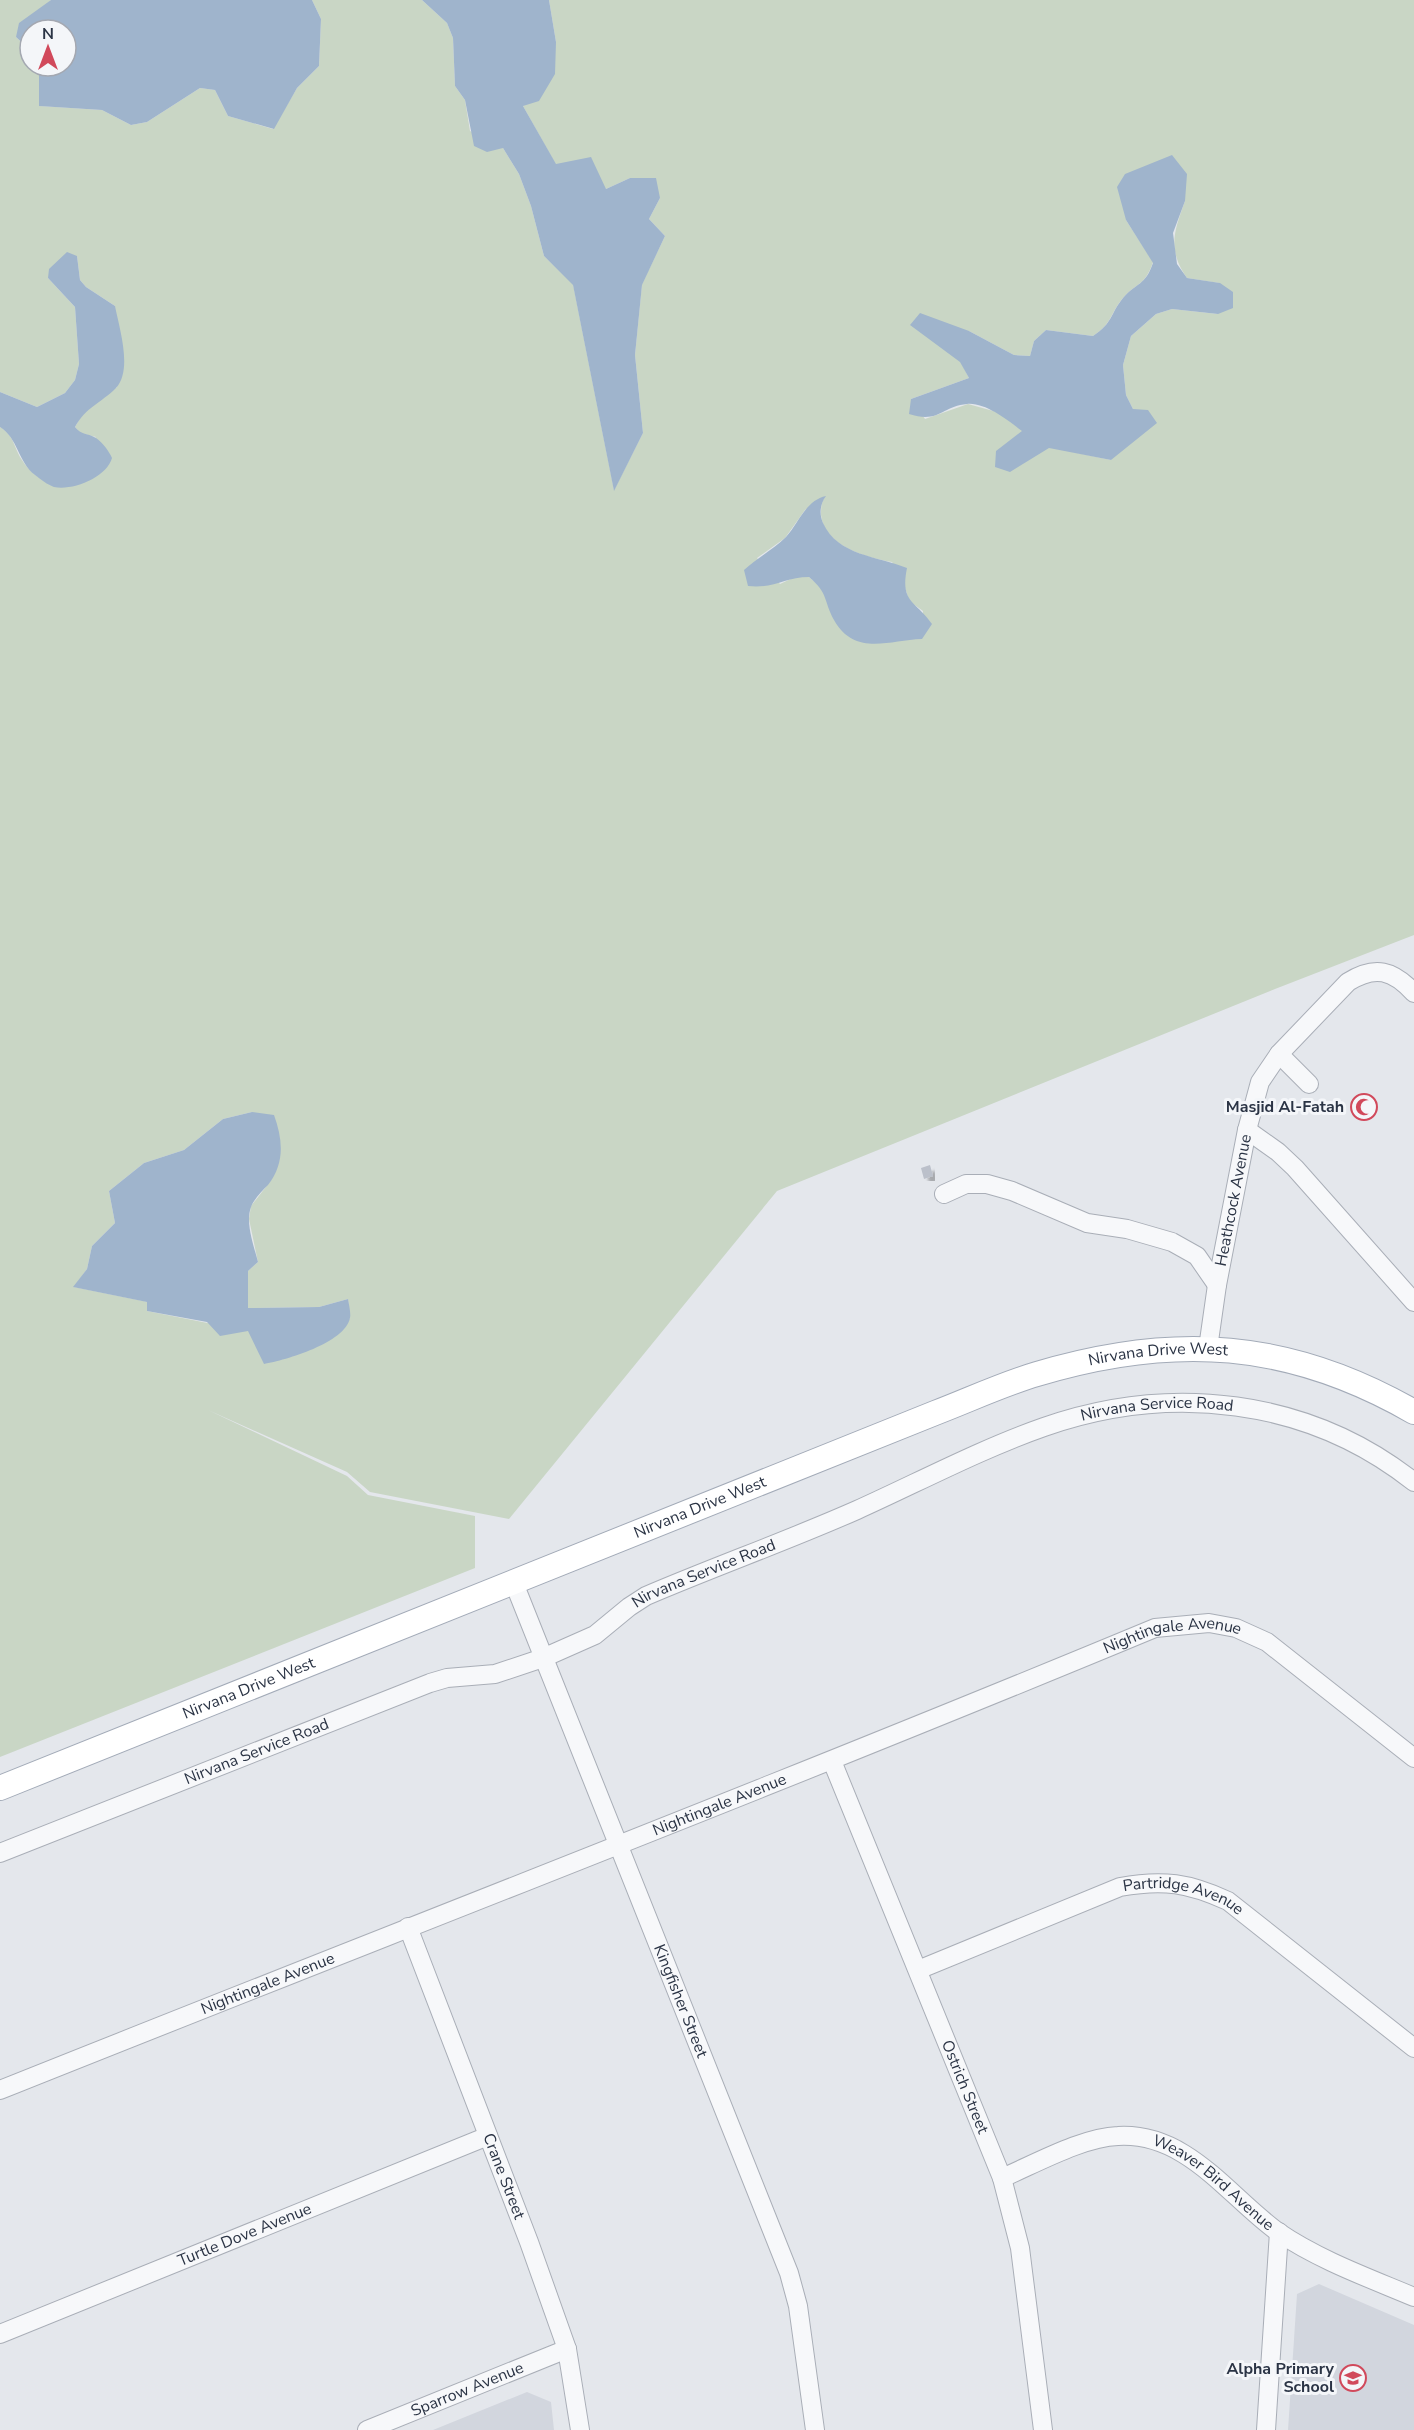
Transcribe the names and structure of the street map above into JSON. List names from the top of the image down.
{
  "streets": {
    "main road": ["Nirvana Drive West"],
    "street": [
      "Heathcock Avenue",
      "Nirvana Service Road",
      "Nightingale Avenue",
      "Partridge Avenue",
      "Kingfisher Street",
      "Ostrich Street",
      "Crane Street",
      "Weaver Bird Avenue",
      "Turtle Dove Avenue",
      "Sparrow Avenue"
    ]
  },
  "crossings": [
    ["Heathcock Avenue", "Nirvana Drive West"],
    ["Nirvana Drive West", "Kingfisher Street"],
    ["Nirvana Service Road", "Kingfisher Street"],
    ["Nightingale Avenue", "Kingfisher Street"],
    ["Nightingale Avenue", "Ostrich Street"],
    ["Nightingale Avenue", "Crane Street"],
    ["Partridge Avenue", "Ostrich Street"],
    ["Ostrich Street", "Weaver Bird Avenue"],
    ["Crane Street", "Turtle Dove Avenue"],
    ["Crane Street", "Sparrow Avenue"]
  ],
  "places": {
    "mosque": ["Masjid Al-Fatah"],
    "school or university": ["Alpha Primary School"]
  },
  "north": "top"
}
